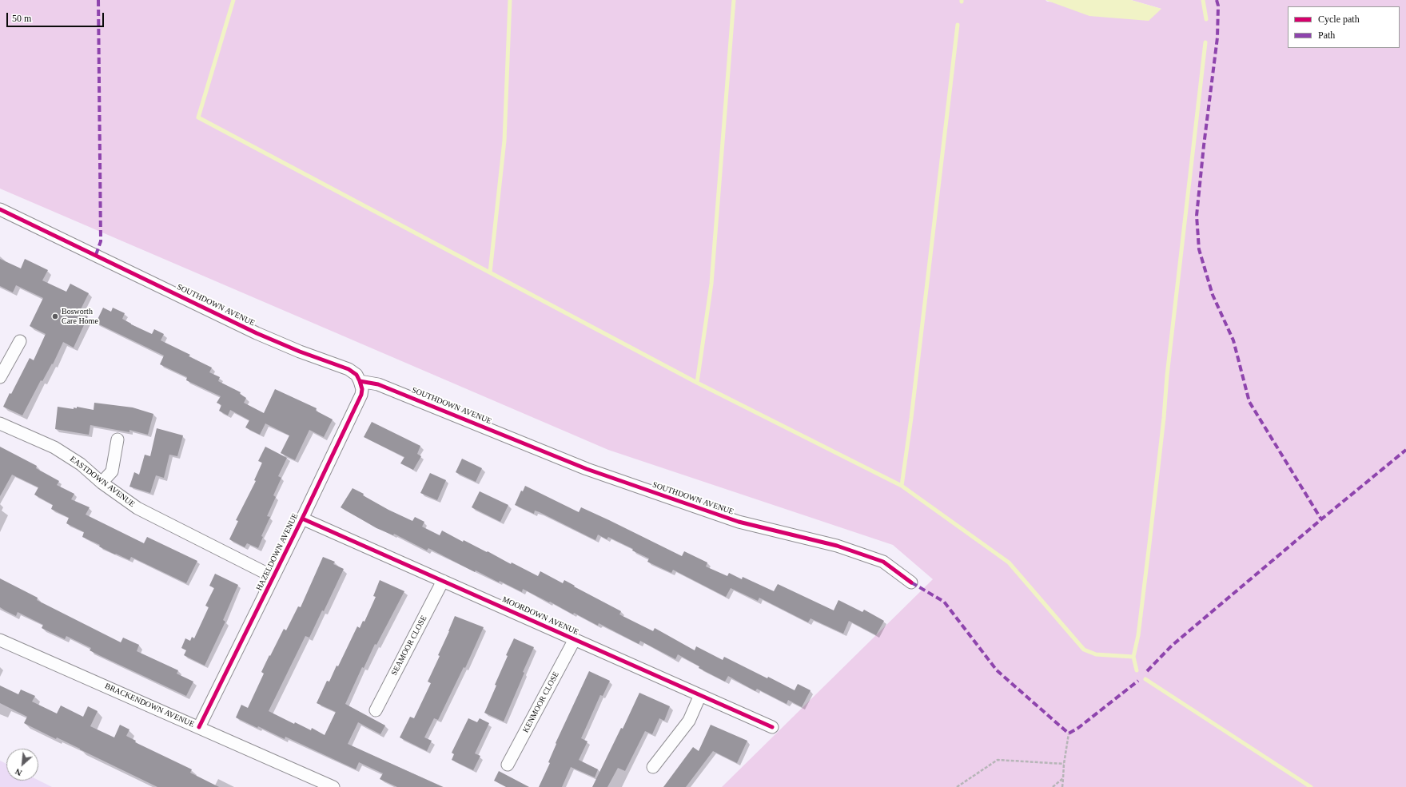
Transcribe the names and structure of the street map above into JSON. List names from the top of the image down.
{
  "streets": {
    "street": [
      "SOUTHDOWN AVENUE",
      "EASTDOWN AVENUE",
      "HAZELDOWN AVENUE",
      "MOORDOWN AVENUE",
      "SEAMOOR CLOSE",
      "KENMOOR CLOSE",
      "BRACKENDOWN AVENUE"
    ]
  },
  "crossings": [
    ["SOUTHDOWN AVENUE", "HAZELDOWN AVENUE"],
    ["EASTDOWN AVENUE", "HAZELDOWN AVENUE"],
    ["HAZELDOWN AVENUE", "MOORDOWN AVENUE"],
    ["HAZELDOWN AVENUE", "BRACKENDOWN AVENUE"],
    ["MOORDOWN AVENUE", "SEAMOOR CLOSE"],
    ["MOORDOWN AVENUE", "KENMOOR CLOSE"]
  ],
  "places": ["Bosworth Care Home"],
  "legend": ["Cycle path", "Path"],
  "scale_bar": "50 m",
  "north": "bottom left"
}
